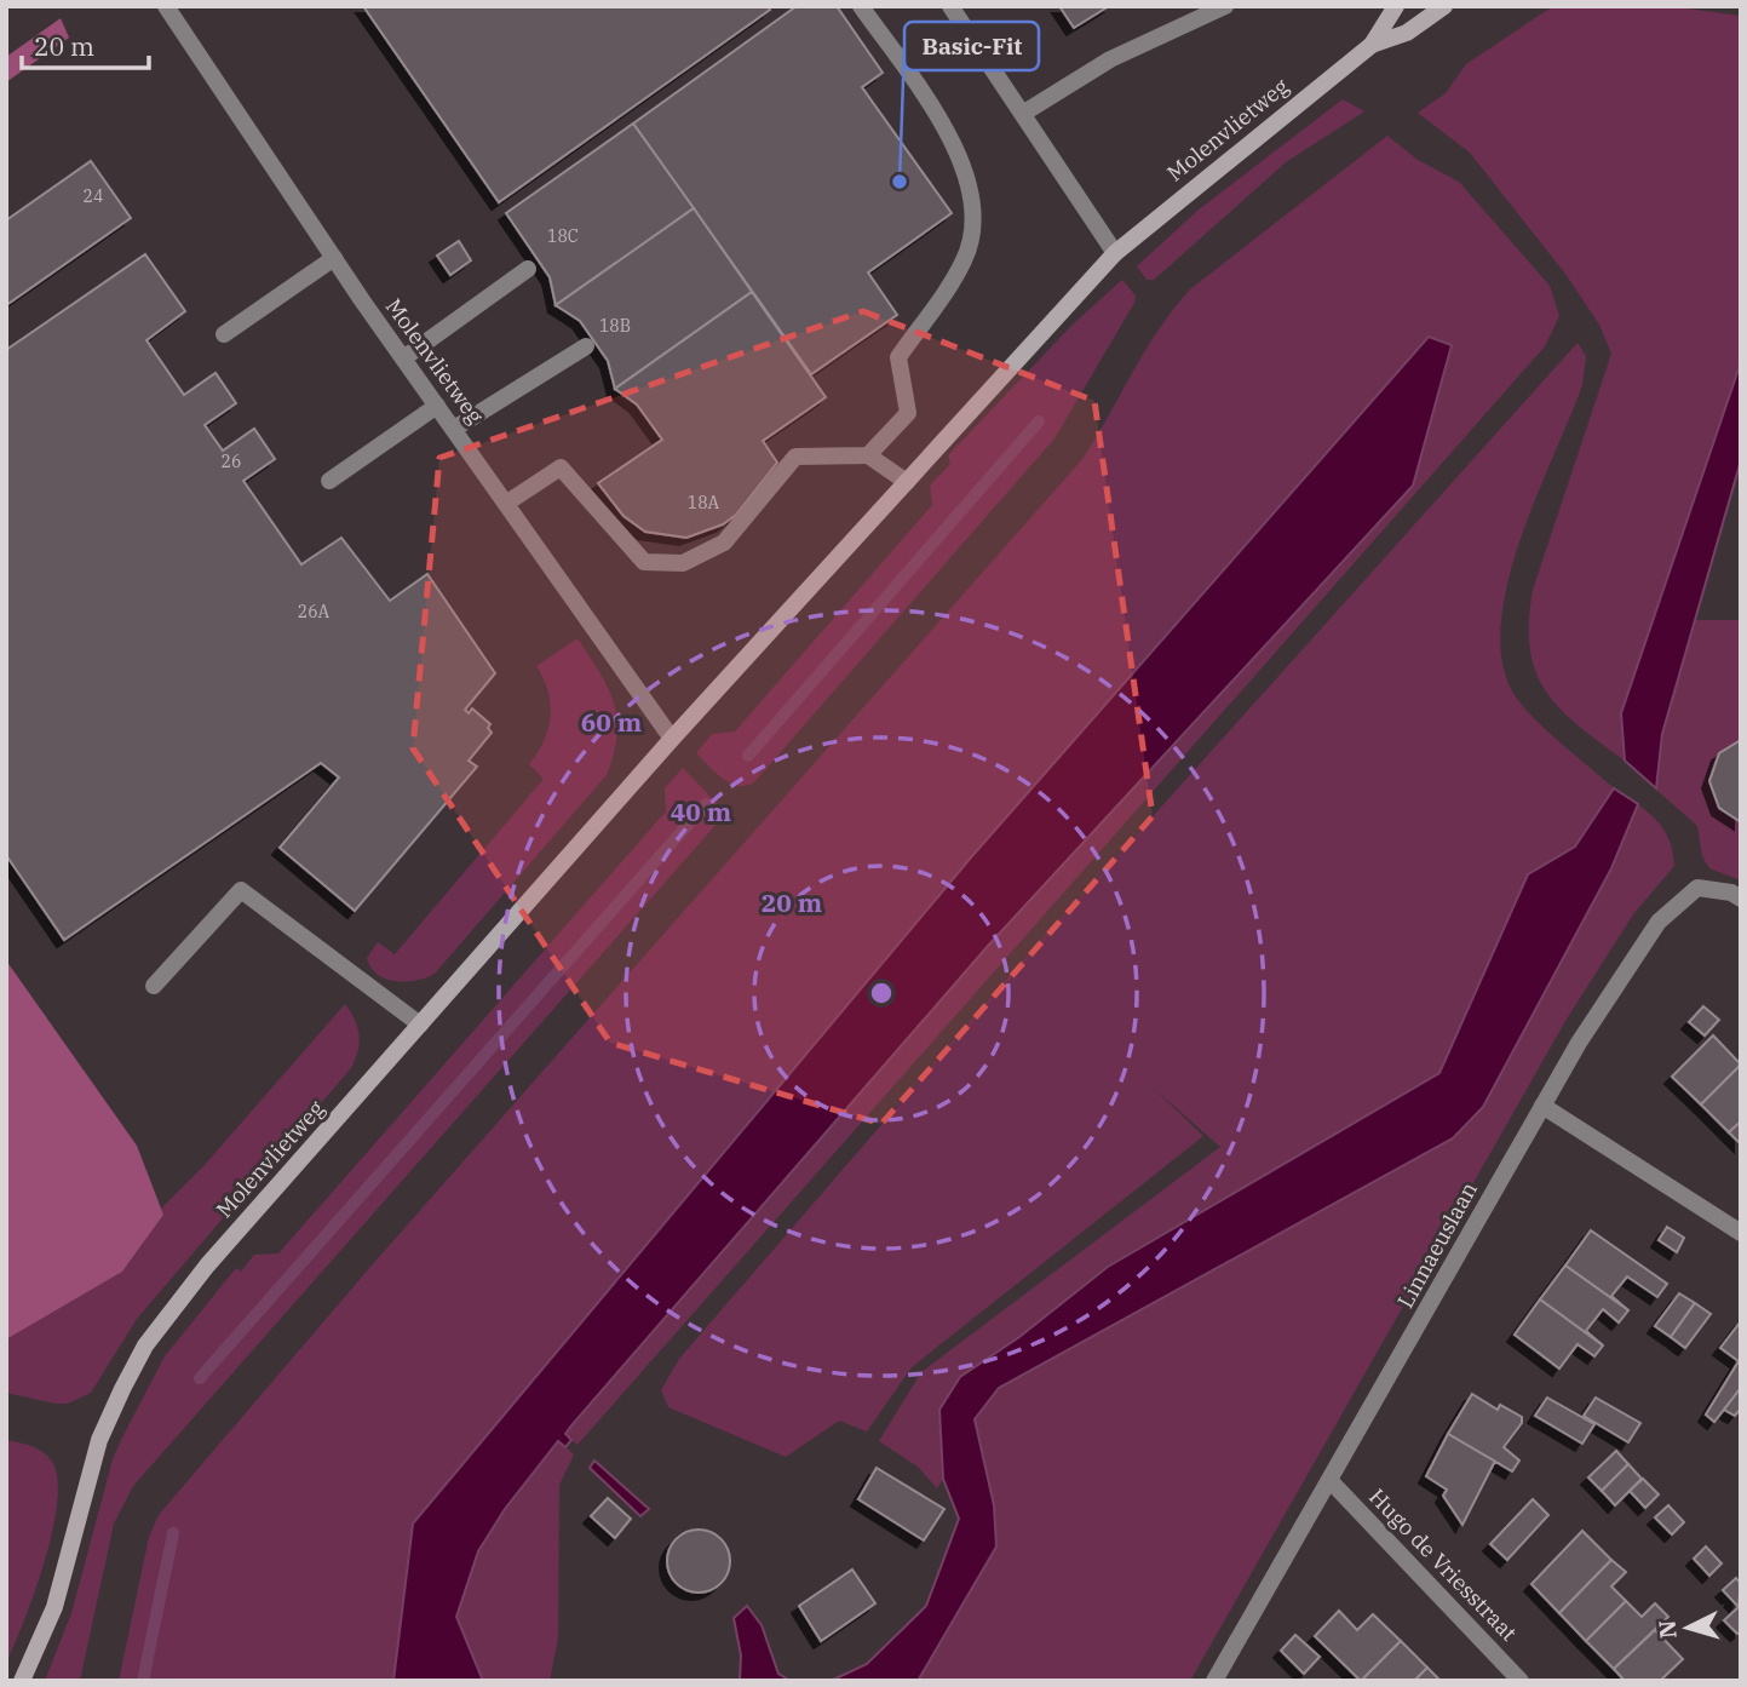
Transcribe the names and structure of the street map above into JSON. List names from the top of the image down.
{
  "streets": {
    "street": ["Molenvlietweg", "Linnaeuslaan", "Hugo de Vriesstraat"]
  },
  "crossings": [
    ["Linnaeuslaan", "Hugo de Vriesstraat"]
  ],
  "places": ["Basic-Fit"],
  "house_numbers": [
    "24",
    "18C",
    "18B",
    "26",
    "18A",
    "26A"
  ],
  "scale_bar": "20 m",
  "north": "left",
  "rings": ["60 m", "40 m", "20 m"]
}
